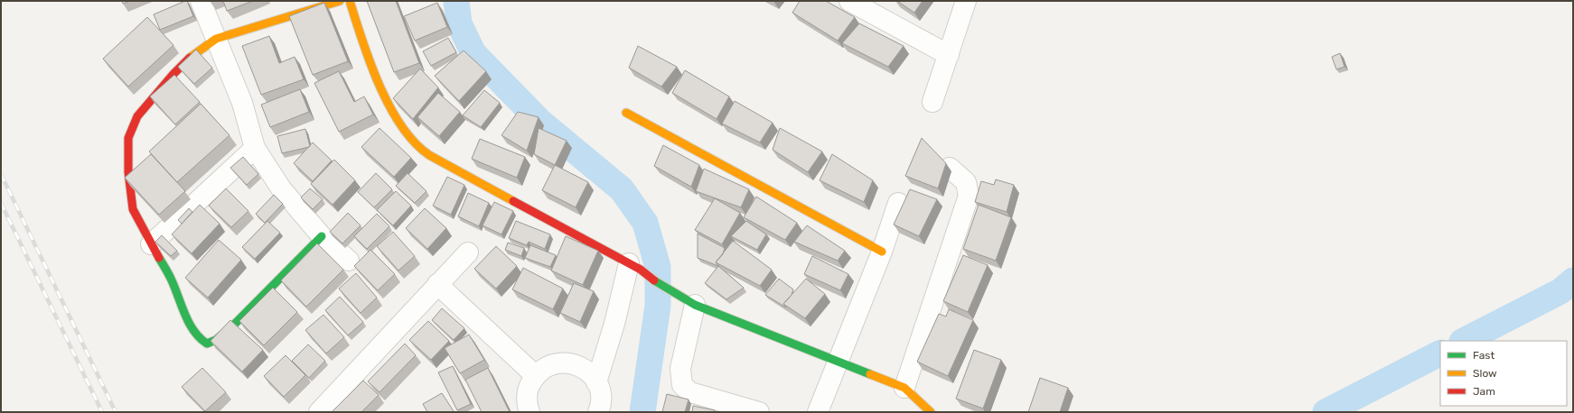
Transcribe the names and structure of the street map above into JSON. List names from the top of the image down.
{
  "legend": ["Fast", "Slow", "Jam"]
}
